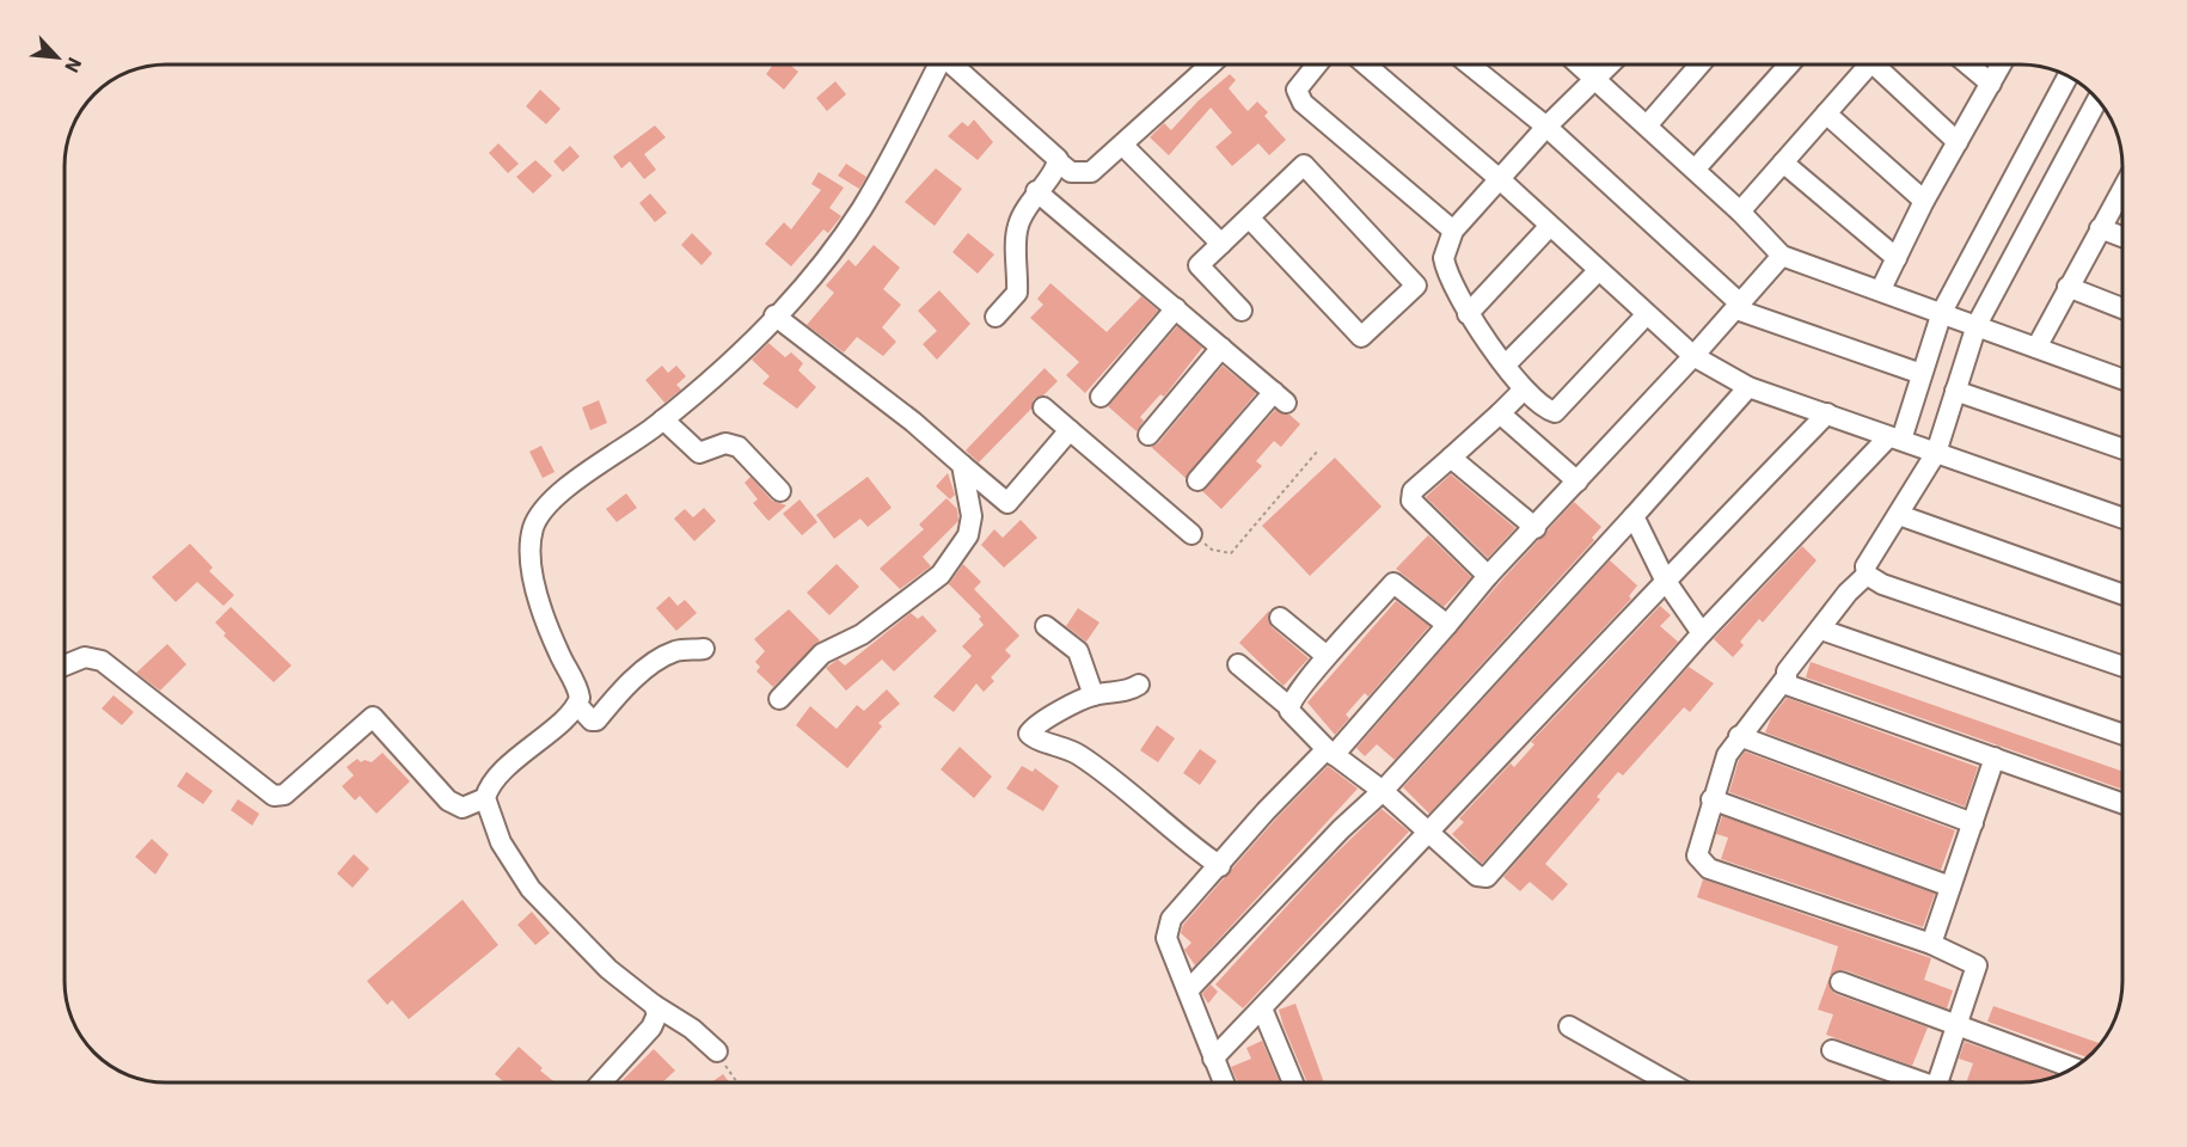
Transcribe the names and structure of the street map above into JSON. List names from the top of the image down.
{
  "north": "bottom right"
}
